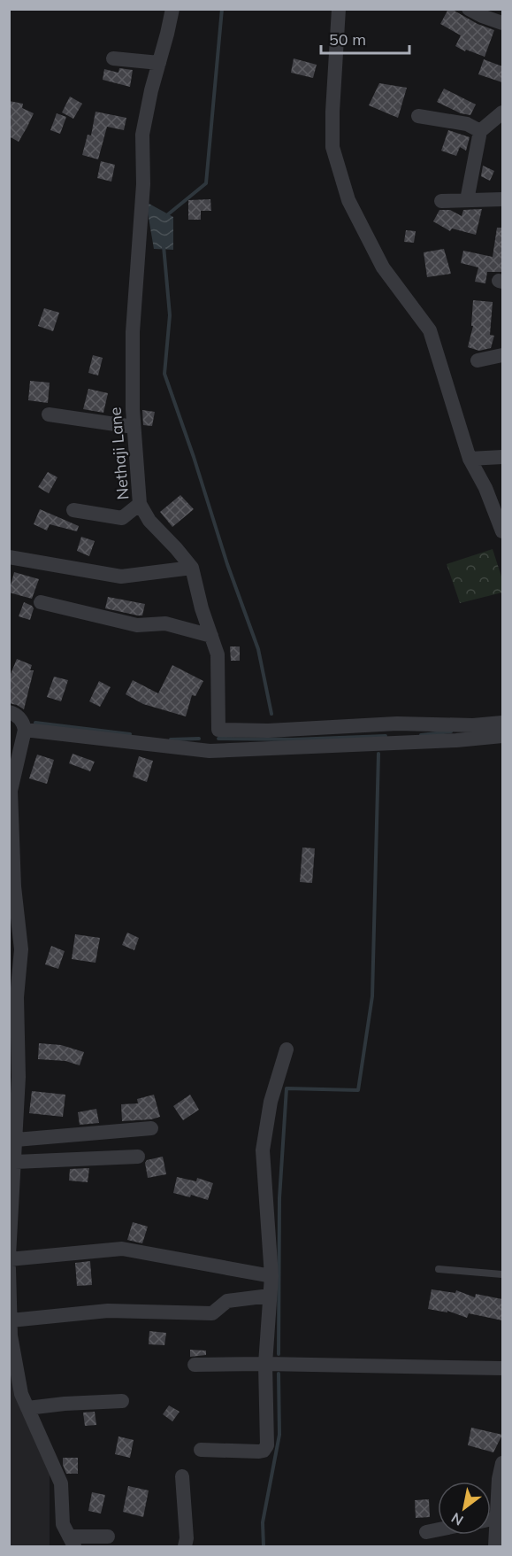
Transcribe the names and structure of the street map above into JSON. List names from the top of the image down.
{
  "streets": {
    "street": ["Nethaji Lane"]
  },
  "scale_bar": "50 m",
  "north": "bottom left"
}
